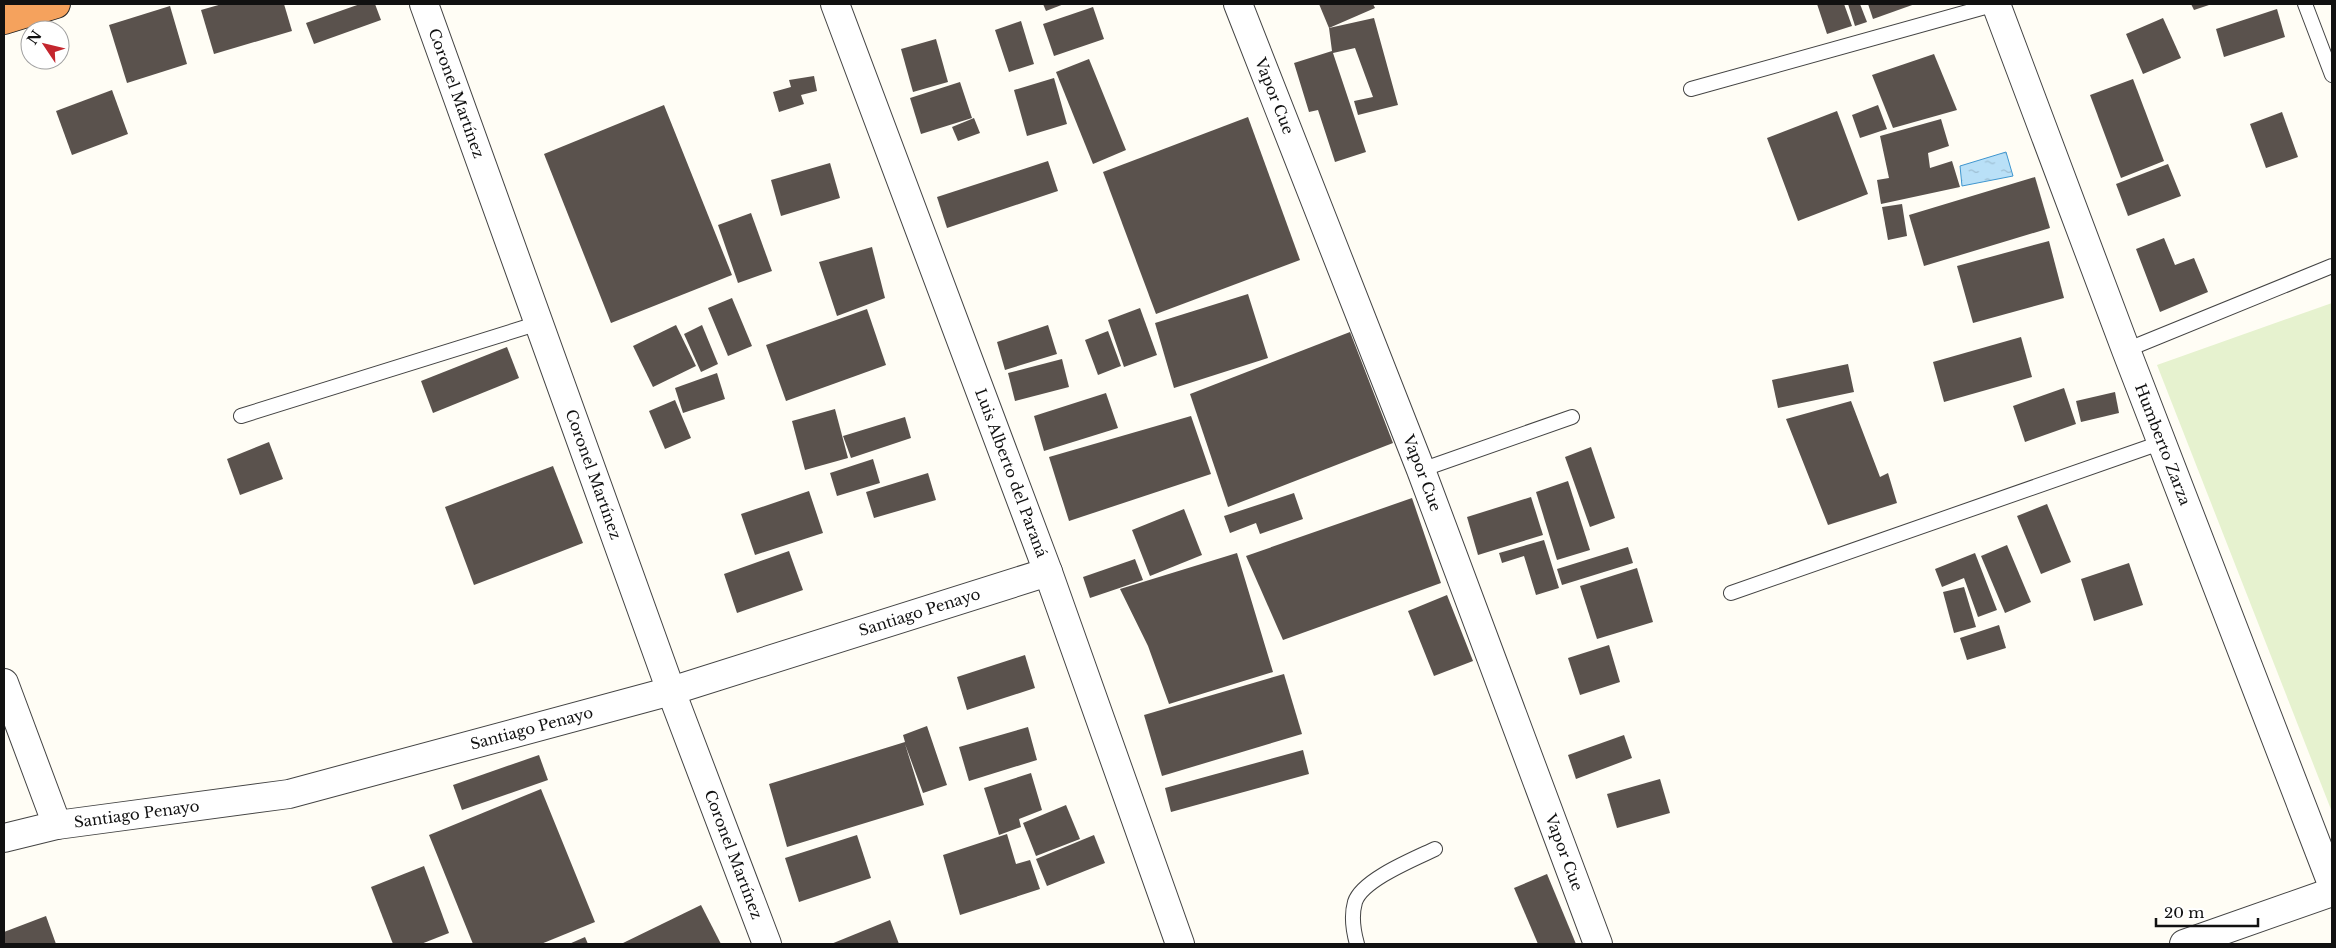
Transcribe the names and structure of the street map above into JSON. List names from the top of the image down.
{
  "streets": {
    "street": [
      "Coronel Martínez",
      "Vapor Cue",
      "Humberto Zarza",
      "Luis Alberto del Paraná",
      "Santiago Penayo"
    ]
  },
  "crossings": [
    ["Coronel Martínez", "Santiago Penayo"],
    ["Luis Alberto del Paraná", "Santiago Penayo"]
  ],
  "scale_bar": "20 m",
  "north": "top left"
}
